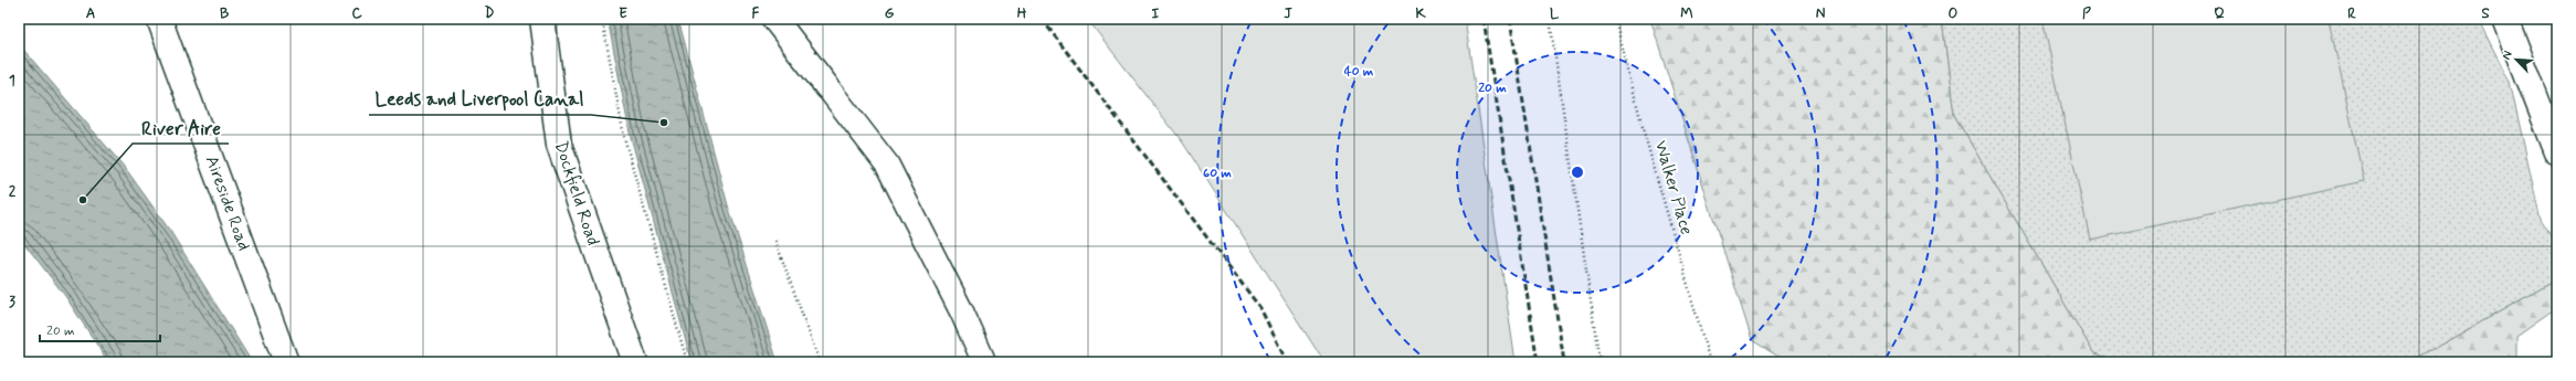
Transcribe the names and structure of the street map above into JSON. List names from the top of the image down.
{
  "streets": {
    "street": ["Dockfield Road", "Aireside Road"],
    "path": ["Walker Place"]
  },
  "places": ["Leeds and Liverpool Canal", "River Aire"],
  "scale_bar": "20 m",
  "north": "top left",
  "grid": {
    "columns": [
      "A",
      "B",
      "C",
      "D",
      "E",
      "F",
      "G",
      "H",
      "I",
      "J",
      "K",
      "L",
      "M",
      "N",
      "O",
      "P",
      "Q",
      "R",
      "S"
    ],
    "rows": ["1", "2", "3"]
  },
  "rings": ["40 m", "20 m", "60 m"]
}
